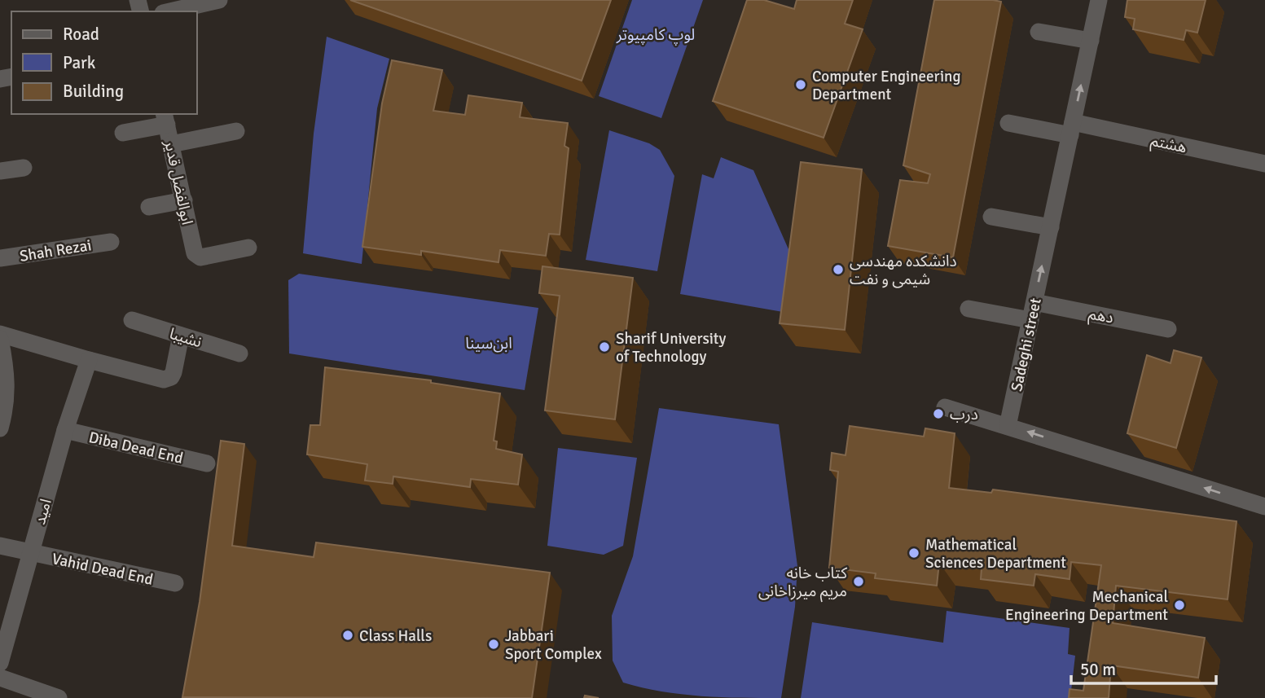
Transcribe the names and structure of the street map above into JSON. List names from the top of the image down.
{
  "streets": {
    "street": [
      "هشتم",
      "ابوالفضل قدیر",
      "Shah Rezai",
      "دهم",
      "نشیبا",
      "Sadeghi street",
      "Diba Dead End",
      "امید",
      "Vahid Dead End"
    ]
  },
  "crossings": [
    ["هشتم", "Sadeghi street"],
    ["دهم", "Sadeghi street"],
    ["Diba Dead End", "امید"],
    ["امید", "Vahid Dead End"]
  ],
  "one_way": ["Sadeghi street"],
  "parks": ["لوپ کامپیوتر", "ابن‌سینا"],
  "places": [
    "Computer Engineering Department",
    "دانشکده مهندسی شیمی و نفت",
    "Sharif University of Technology",
    "درب",
    "Mathematical Sciences Department",
    "کتاب خانه مریم میرزاخانی",
    "Mechanical Engineering Department",
    "Class Halls",
    "Jabbari Sport Complex"
  ],
  "legend": ["Road", "Park", "Building"],
  "scale_bar": "50 m"
}
